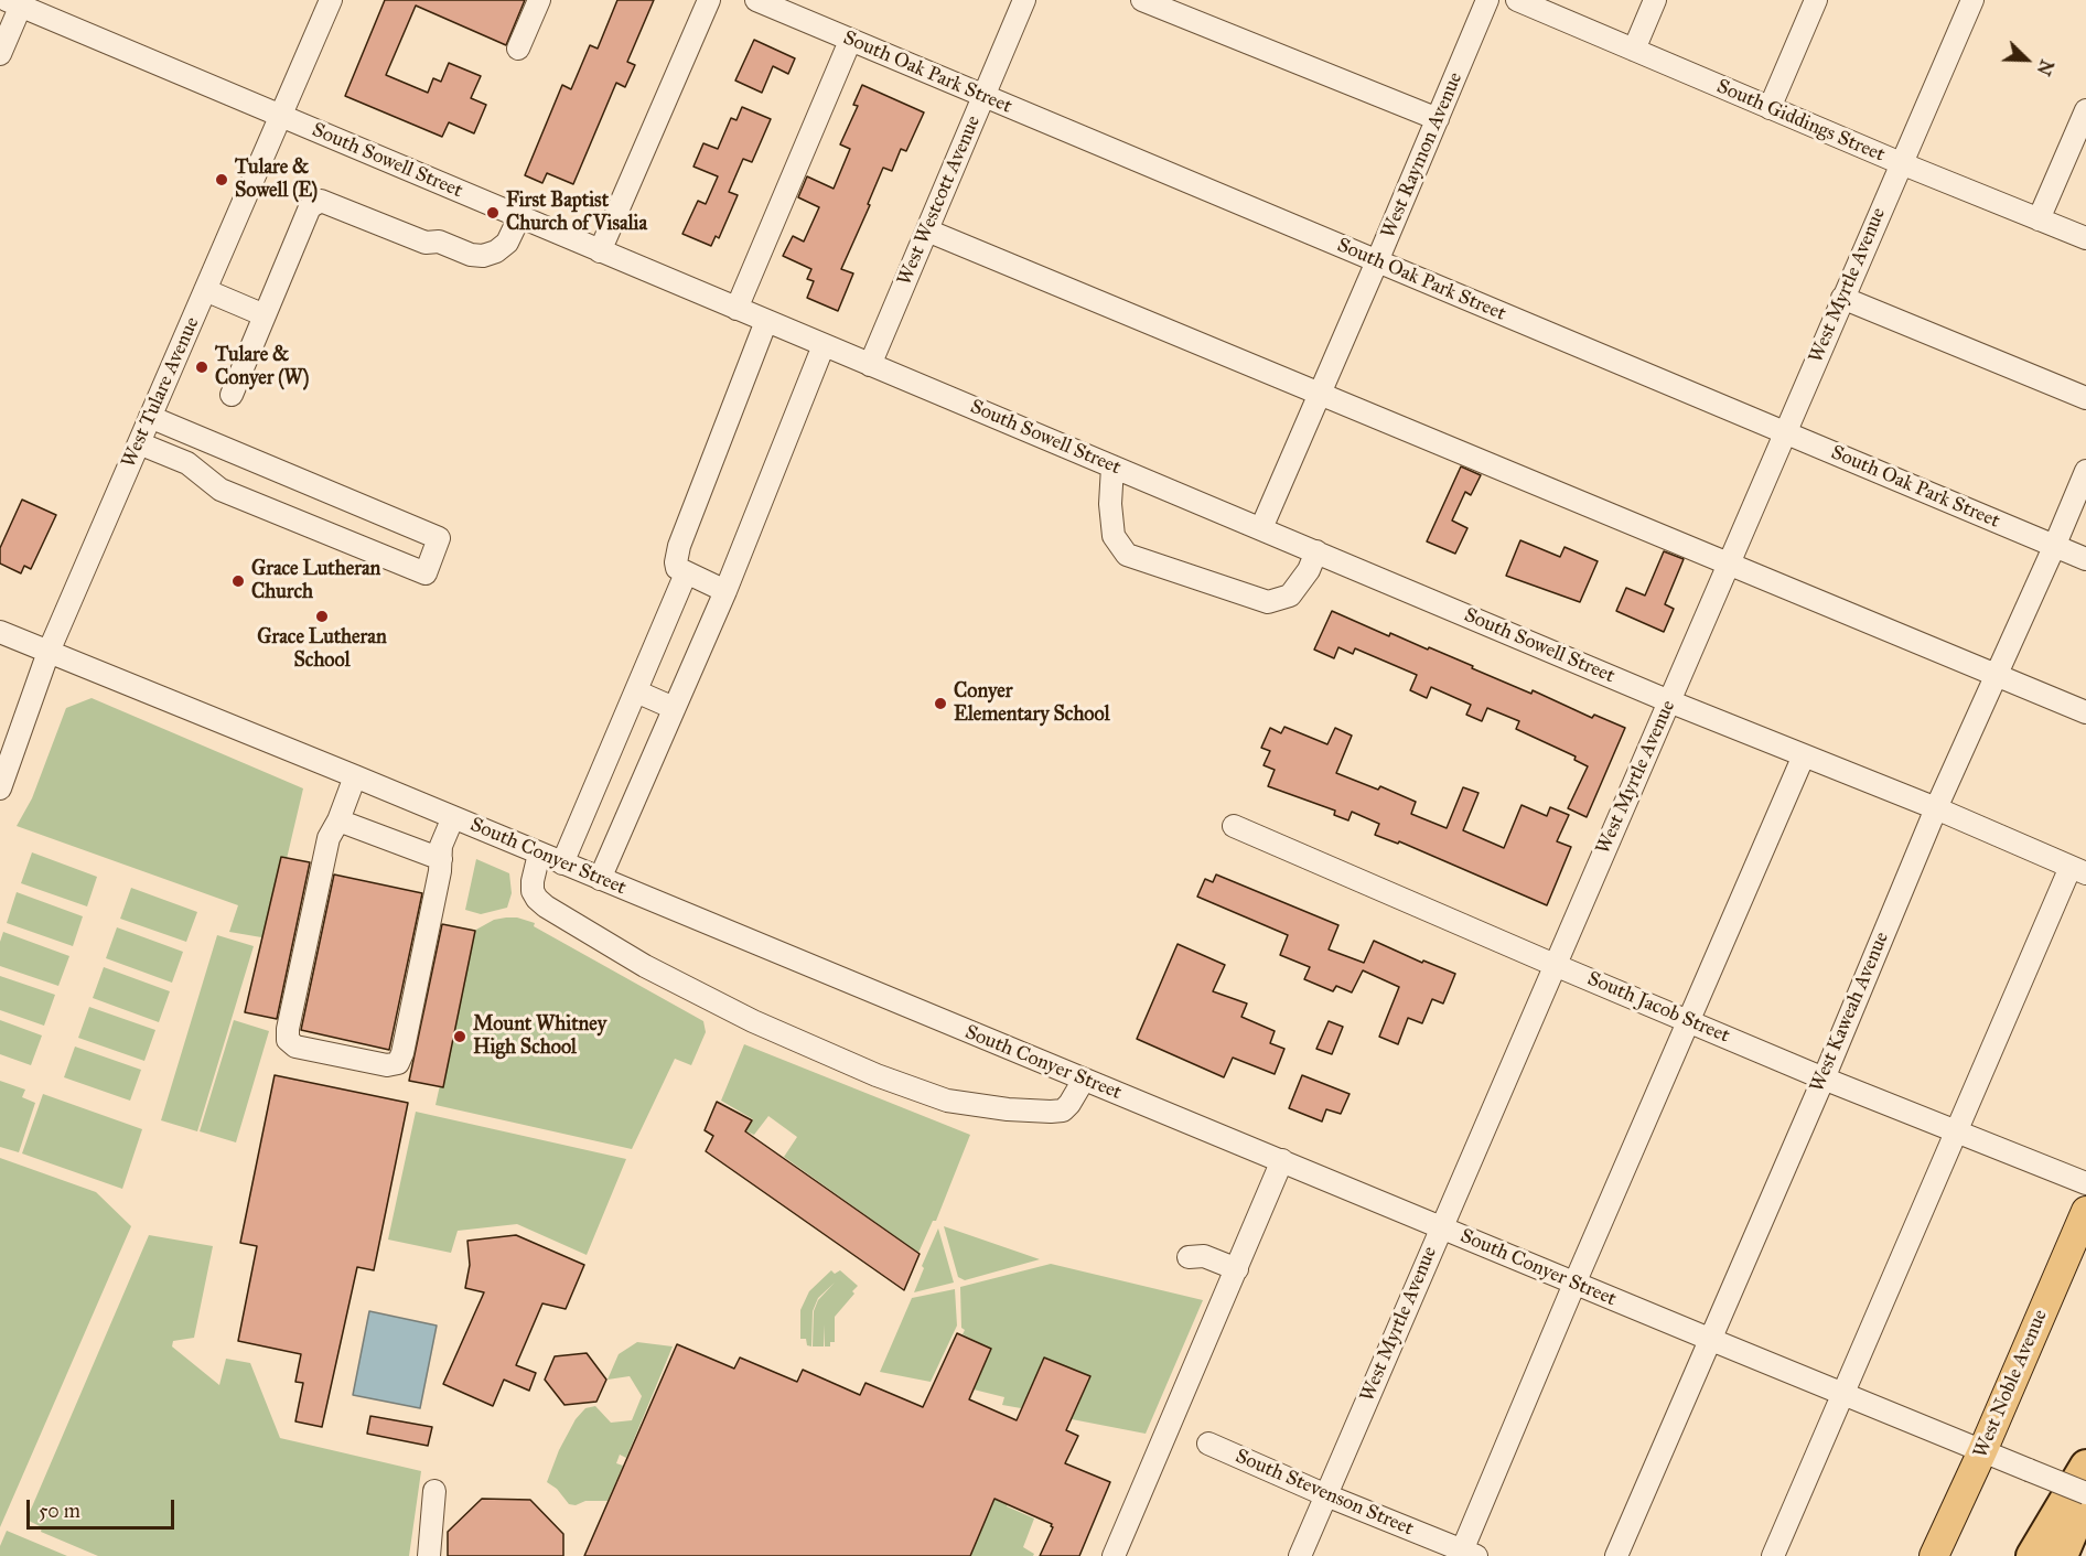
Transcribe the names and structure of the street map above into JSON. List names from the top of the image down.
{
  "streets": {
    "main road": ["West Noble Avenue"],
    "street": [
      "South Oak Park Street",
      "South Giddings Street",
      "West Raymon Avenue",
      "South Sowell Street",
      "West Westcott Avenue",
      "West Myrtle Avenue",
      "West Tulare Avenue",
      "South Conyer Street",
      "South Jacob Street",
      "West Kaweah Avenue",
      "South Stevenson Street"
    ]
  },
  "crossings": [
    ["South Oak Park Street", "West Raymon Avenue"],
    ["South Oak Park Street", "West Westcott Avenue"],
    ["South Oak Park Street", "West Myrtle Avenue"],
    ["South Oak Park Street", "West Kaweah Avenue"],
    ["South Giddings Street", "West Myrtle Avenue"],
    ["West Raymon Avenue", "South Sowell Street"],
    ["South Sowell Street", "West Westcott Avenue"],
    ["South Sowell Street", "West Myrtle Avenue"],
    ["South Sowell Street", "West Tulare Avenue"],
    ["South Sowell Street", "West Kaweah Avenue"],
    ["West Myrtle Avenue", "South Conyer Street"],
    ["West Myrtle Avenue", "South Jacob Street"],
    ["West Myrtle Avenue", "South Stevenson Street"],
    ["West Tulare Avenue", "South Conyer Street"],
    ["South Conyer Street", "West Kaweah Avenue"],
    ["South Conyer Street", "West Noble Avenue"],
    ["South Jacob Street", "West Kaweah Avenue"]
  ],
  "places": [
    "Tulare & Sowell (E)",
    "First Baptist Church of Visalia",
    "Tulare & Conyer (W)",
    "Grace Lutheran Church",
    "Grace Lutheran School",
    "Conyer Elementary School",
    "Mount Whitney High School"
  ],
  "scale_bar": "50 m",
  "north": "bottom right"
}
